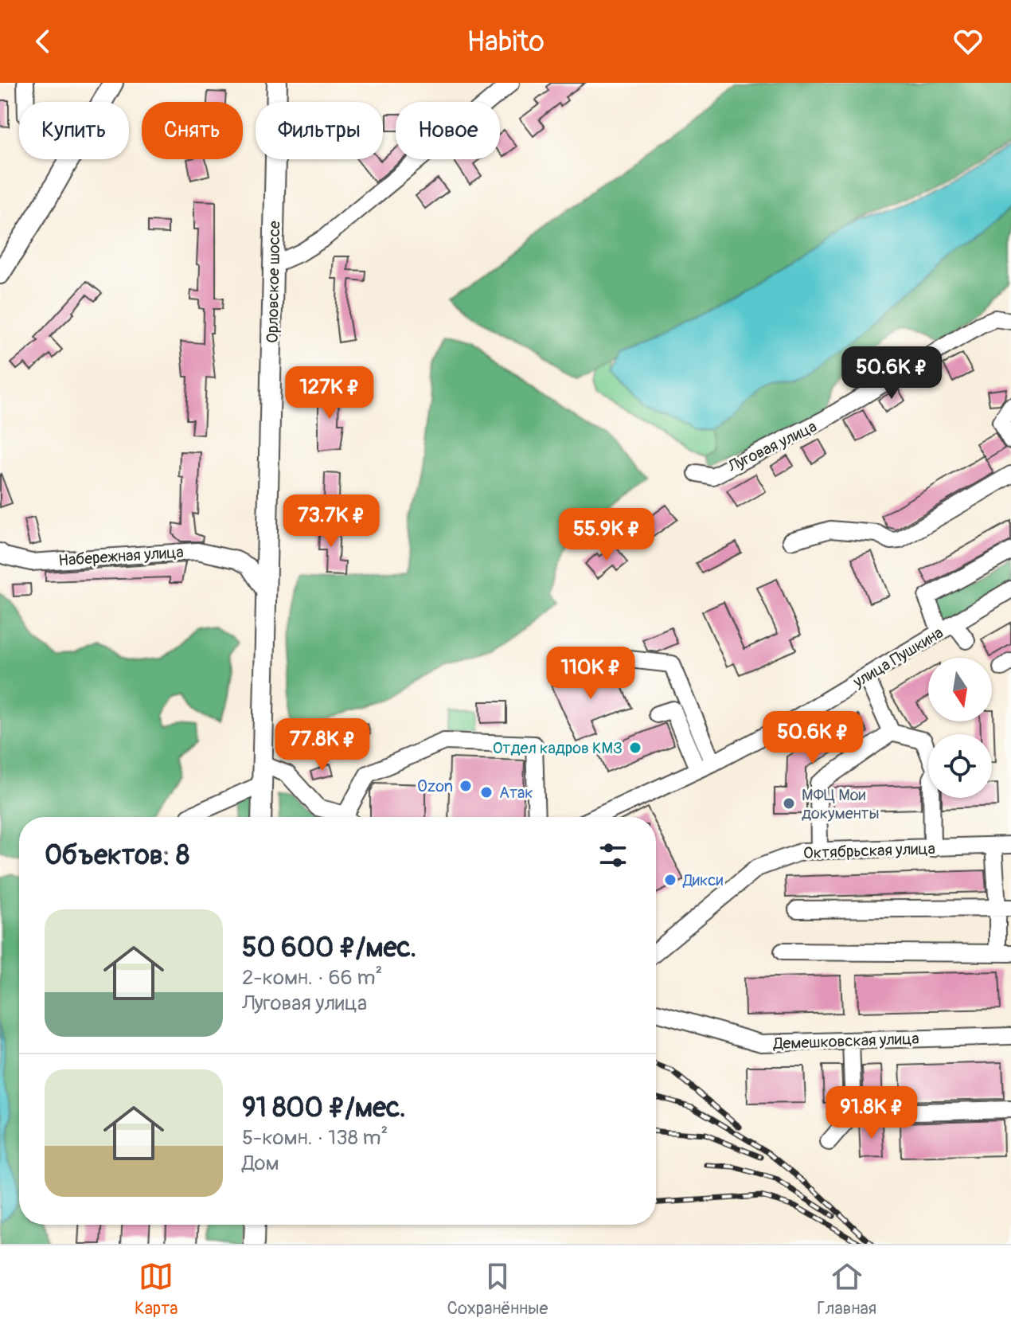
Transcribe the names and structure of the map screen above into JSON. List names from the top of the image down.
{
  "streets": {
    "main road": ["Орловское шоссе"],
    "street": [
      "Луговая улица",
      "Набережная улица",
      "улица Пушкина",
      "Октябрьская улица",
      "Демешковская улица"
    ]
  },
  "crossings": [
    ["Орловское шоссе", "Набережная улица"]
  ],
  "places": [
    "Отдел кадров КМЗ",
    "Ozon",
    "Атак",
    "МФЦ Мои документы",
    "Дикси"
  ],
  "north": "bottom",
  "page": {
    "header": "Habito",
    "chip": [
      "Купить",
      "Снять",
      "Фильтры",
      "Новое"
    ],
    "price": [
      "50.6K ₽",
      "127K ₽",
      "73.7K ₽",
      "55.9K ₽",
      "110K ₽",
      "50.6K ₽",
      "77.8K ₽",
      "91.8K ₽"
    ],
    "heading": "Объектов: 8",
    "list": [
      {
        "name": "50 600 ₽/мес.",
        "note": "2-комн. · 66 m² · Луговая улица"
      },
      {
        "name": "91 800 ₽/мес.",
        "note": "5-комн. · 138 m² · Дом"
      }
    ],
    "tabs": ["Карта", "Сохранённые", "Главная"]
  }
}
